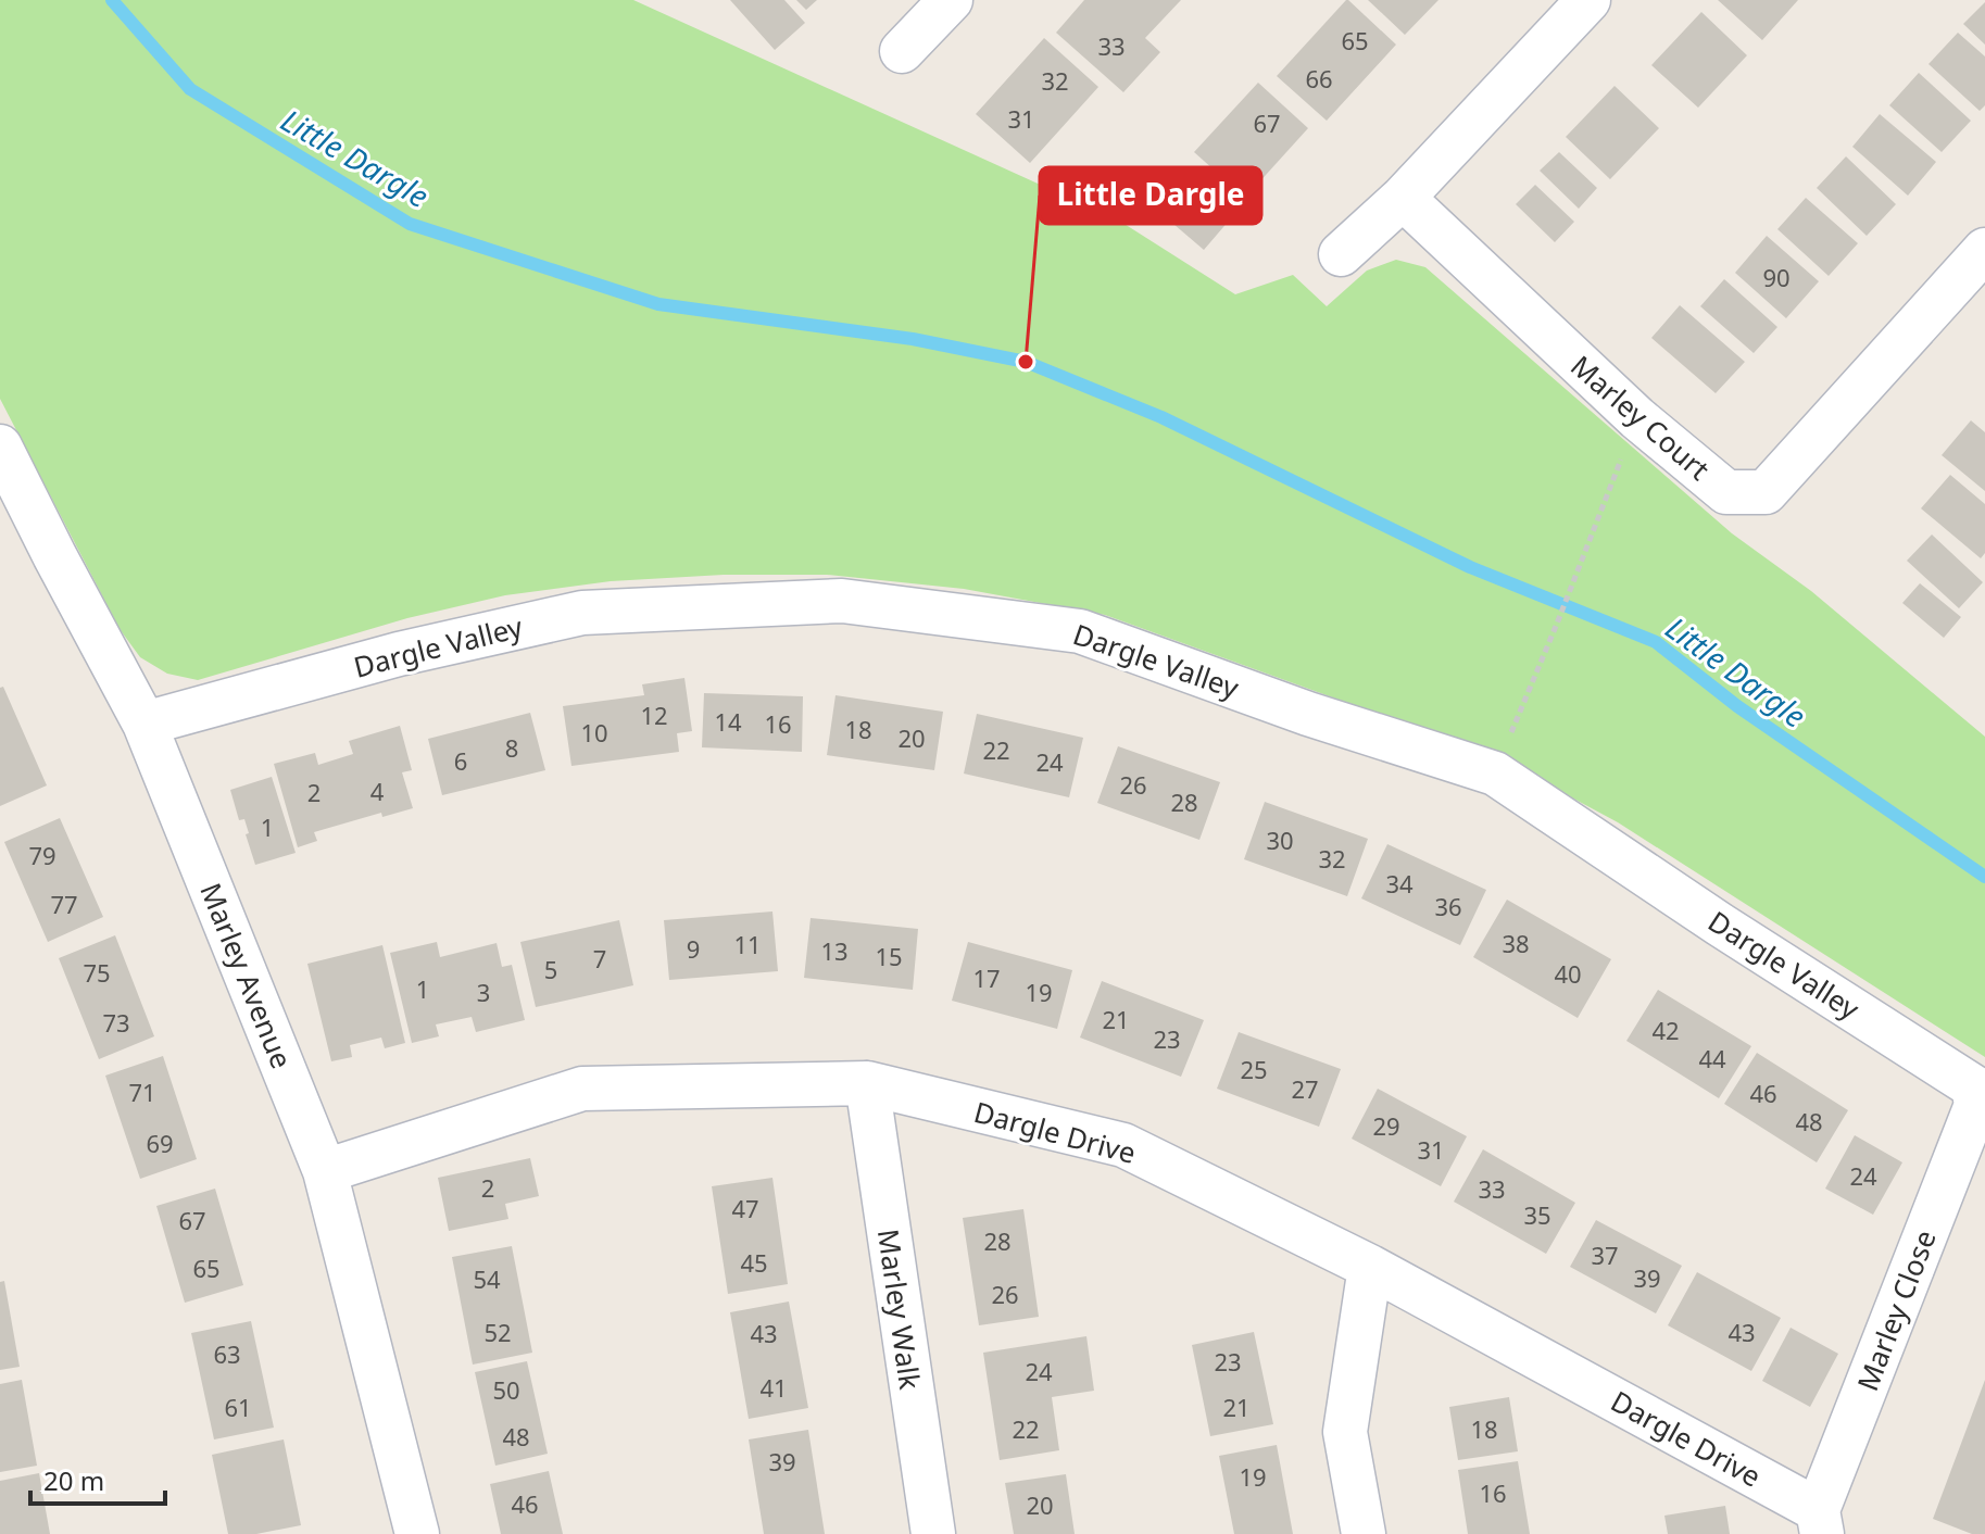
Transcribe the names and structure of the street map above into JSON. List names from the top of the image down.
{
  "streets": {
    "street": [
      "Marley Court",
      "Dargle Valley",
      "Marley Avenue",
      "Dargle Drive",
      "Marley Walk",
      "Marley Close"
    ]
  },
  "crossings": [
    ["Dargle Valley", "Marley Avenue"],
    ["Dargle Valley", "Marley Close"],
    ["Marley Avenue", "Dargle Drive"],
    ["Dargle Drive", "Marley Walk"],
    ["Dargle Drive", "Marley Close"]
  ],
  "water": ["Little Dargle"],
  "places": ["Little Dargle"],
  "house_numbers": [
    "65",
    "33",
    "66",
    "32",
    "31",
    "67",
    "90",
    "12",
    "14",
    "16",
    "18",
    "10",
    "20",
    "8",
    "22",
    "6",
    "24",
    "26",
    "4",
    "2",
    "28",
    "1",
    "30",
    "79",
    "32",
    "34",
    "77",
    "36",
    "38",
    "11",
    "9",
    "13",
    "15",
    "7",
    "5",
    "75",
    "40",
    "17",
    "1",
    "3",
    "19",
    "21",
    "73",
    "42",
    "23",
    "44",
    "25",
    "27",
    "71",
    "46",
    "48",
    "29",
    "69",
    "31",
    "24",
    "2",
    "33",
    "47",
    "35",
    "67",
    "28",
    "37",
    "45",
    "65",
    "39",
    "54",
    "26",
    "52",
    "43",
    "43",
    "63",
    "23",
    "24",
    "41",
    "50",
    "61",
    "21",
    "22",
    "18",
    "48",
    "39",
    "19",
    "16",
    "46",
    "20"
  ],
  "scale_bar": "20 m"
}
